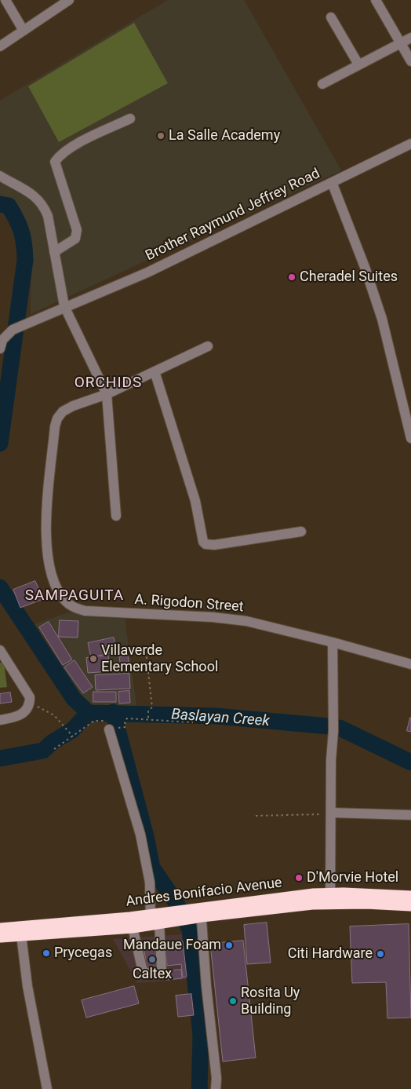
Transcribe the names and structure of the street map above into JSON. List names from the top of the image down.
{
  "streets": {
    "highway": ["Andres Bonifacio Avenue"],
    "street": ["Brother Raymund Jeffrey Road", "A. Rigodon Street"]
  },
  "districts": ["ORCHIDS", "SAMPAGUITA"],
  "water": ["Baslayan Creek"],
  "places": [
    "La Salle Academy",
    "Cheradel Suites",
    "Villaverde Elementary School",
    "D'Morvie Hotel",
    "Mandaue Foam",
    "Prycegas",
    "Citi Hardware",
    "Caltex",
    "Rosita Uy Building"
  ]
}
